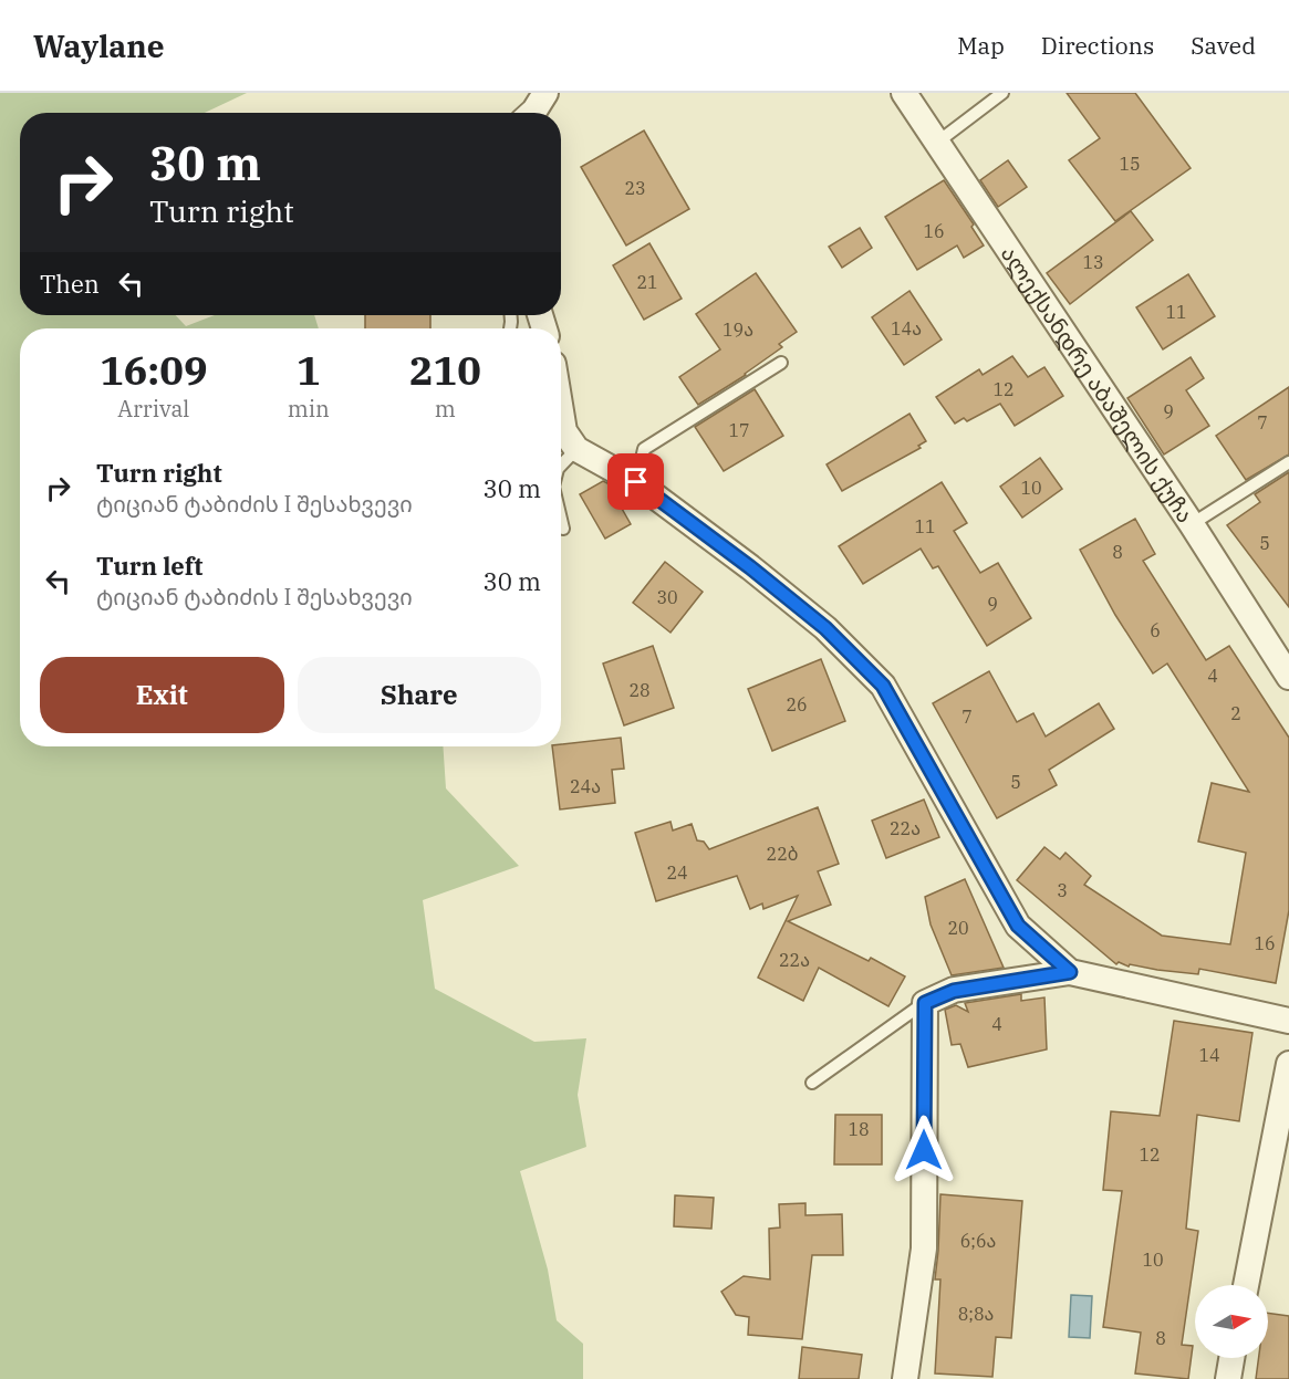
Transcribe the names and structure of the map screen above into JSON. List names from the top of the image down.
{
  "streets": {
    "street": ["ალექსანდრე აბაშელის ქუჩა"]
  },
  "house_numbers": [
    "15",
    "23",
    "16",
    "13",
    "21",
    "11",
    "14ა",
    "19ა",
    "12",
    "9",
    "7",
    "17",
    "10",
    "11",
    "5",
    "8",
    "30",
    "9",
    "6",
    "4",
    "28",
    "26",
    "2",
    "7",
    "5",
    "24ა",
    "22ა",
    "22ბ",
    "24",
    "3",
    "20",
    "16",
    "22ა",
    "4",
    "14",
    "18",
    "12",
    "6;6ა",
    "10",
    "8;8ა",
    "8"
  ],
  "north": "right",
  "page": {
    "header": "Waylane",
    "nav": ["Map", "Directions", "Saved"],
    "turn": ["30 m", "Turn right"],
    "then": "Then",
    "eta": [
      "16:09",
      "Arrival",
      "1",
      "min",
      "210",
      "m"
    ],
    "list": [
      {
        "name": "Turn right",
        "note": "ტიციან ტაბიძის I შესახვევი",
        "value": "30 m"
      },
      {
        "name": "Turn left",
        "note": "ტიციან ტაბიძის I შესახვევი",
        "value": "30 m"
      }
    ],
    "buttons": ["Exit", "Share"]
  }
}
